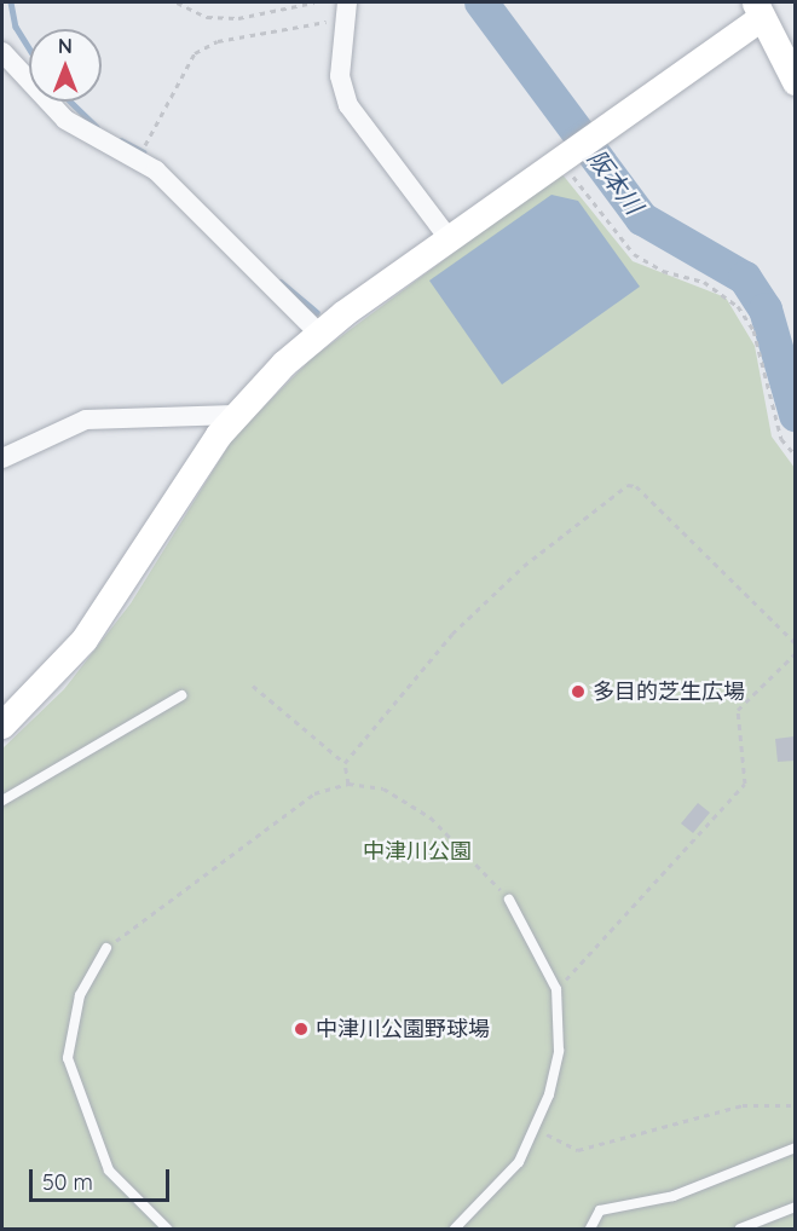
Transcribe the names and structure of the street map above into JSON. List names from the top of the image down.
{
  "water": ["阪本川"],
  "parks": ["中津川公園"],
  "places": ["多目的芝生広場", "中津川公園野球場"],
  "scale_bar": "50 m",
  "north": "top"
}
